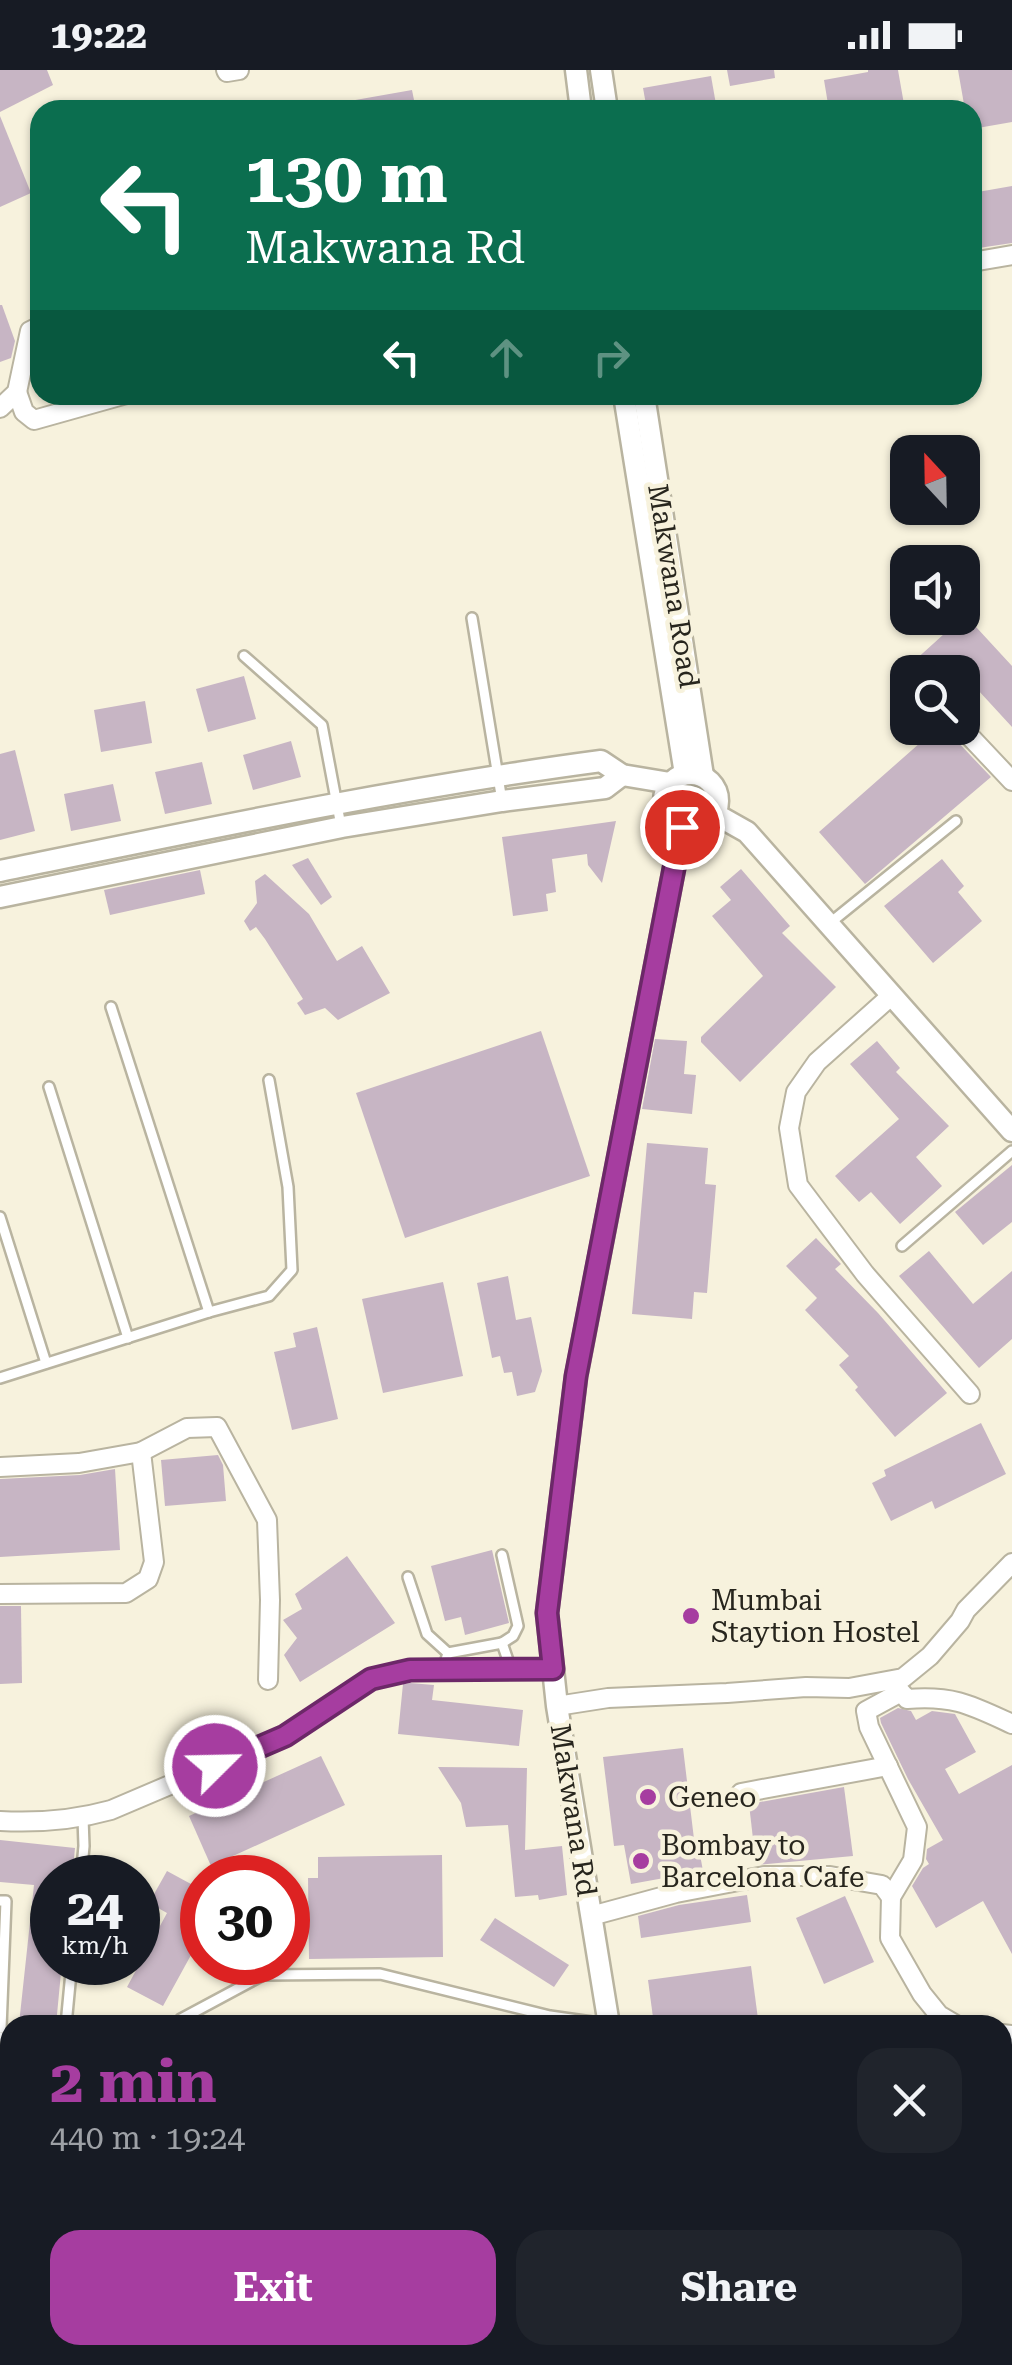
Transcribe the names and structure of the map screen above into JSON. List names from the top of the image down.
{
  "streets": {
    "street": ["Makwana Road", "Makwana Rd"]
  },
  "crossings": [
    ["Makwana Road", "Makwana Rd"]
  ],
  "places": ["Mumbai Staytion Hostel", "Geneo", "Bombay to Barcelona Cafe"],
  "north": "top",
  "page": {
    "status": "19:22",
    "turn": ["130 m", "Makwana Rd"],
    "speed": "24 km/h",
    "limit": "30",
    "heading": ["2 min", "440 m · 19:24"],
    "buttons": ["Exit", "Share"]
  }
}
